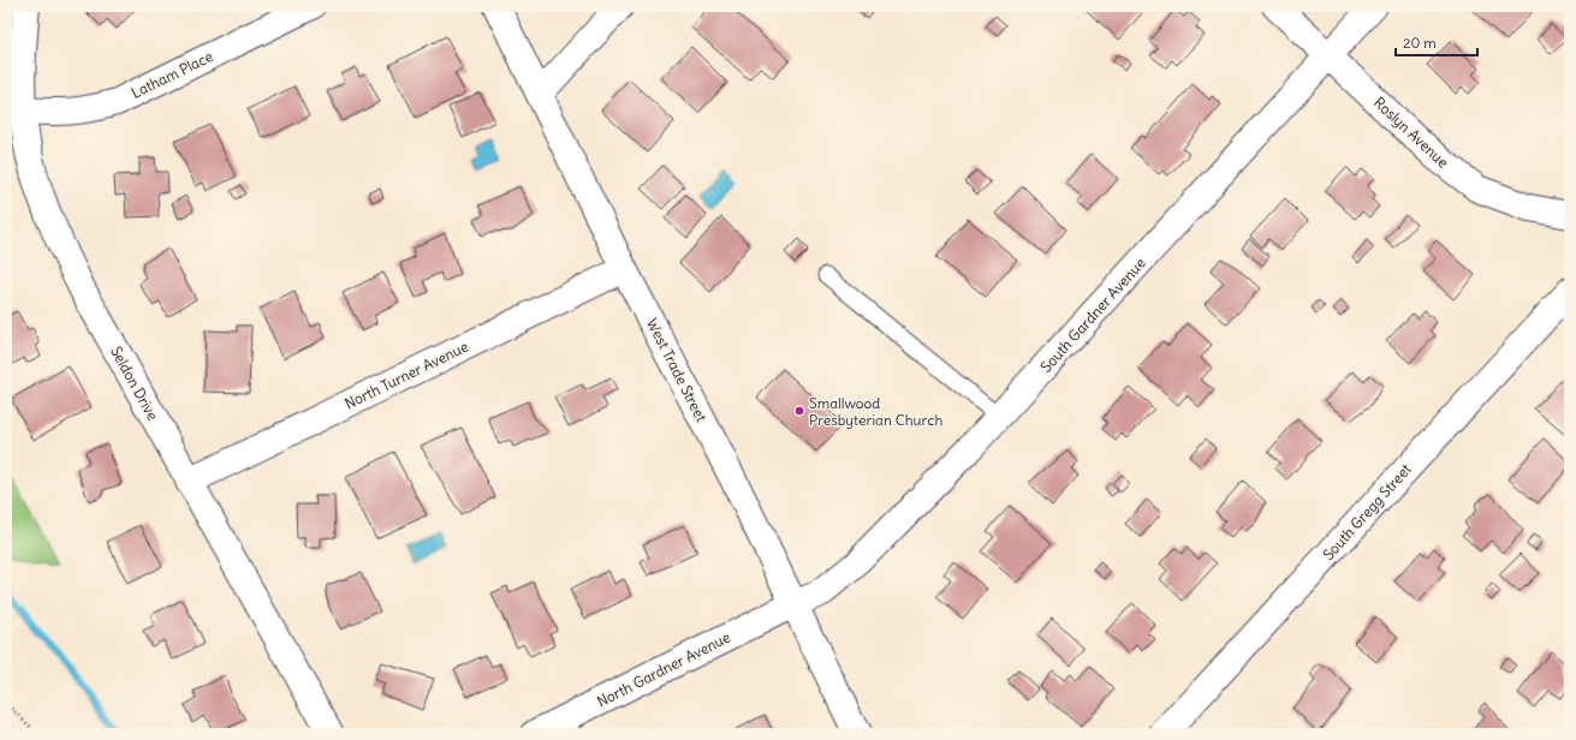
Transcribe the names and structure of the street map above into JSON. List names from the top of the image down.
{
  "streets": {
    "street": [
      "Latham Place",
      "Roslyn Avenue",
      "South Gardner Avenue",
      "West Trade Street",
      "North Turner Avenue",
      "Seldon Drive",
      "South Gregg Street",
      "North Gardner Avenue"
    ]
  },
  "crossings": [
    ["Latham Place", "Seldon Drive"],
    ["Roslyn Avenue", "South Gardner Avenue"],
    ["South Gardner Avenue", "West Trade Street"],
    ["South Gardner Avenue", "North Gardner Avenue"],
    ["West Trade Street", "North Turner Avenue"],
    ["West Trade Street", "North Gardner Avenue"],
    ["North Turner Avenue", "Seldon Drive"]
  ],
  "places": ["Smallwood Presbyterian Church"],
  "scale_bar": "20 m"
}
